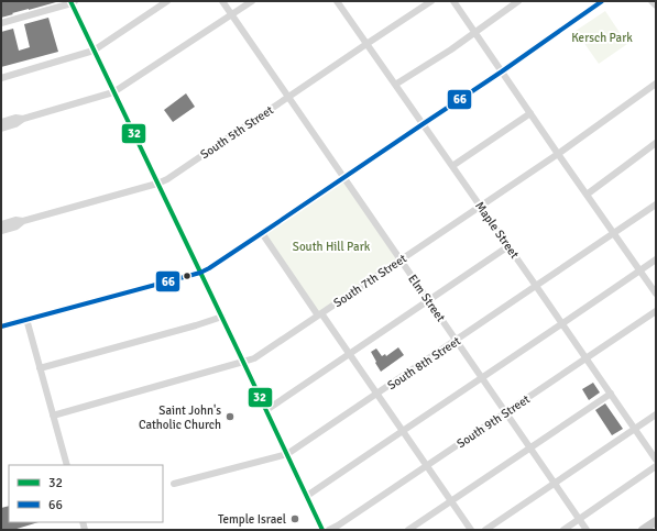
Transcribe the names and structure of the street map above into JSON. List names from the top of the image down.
{
  "streets": {
    "street": [
      "South 5th Street",
      "Maple Street",
      "South 7th Street",
      "Elm Street",
      "South 8th Street",
      "South 9th Street"
    ]
  },
  "crossings": [
    ["South 5th Street", "Maple Street"],
    ["South 5th Street", "Elm Street"],
    ["Maple Street", "South 7th Street"],
    ["Maple Street", "South 8th Street"],
    ["Maple Street", "South 9th Street"],
    ["South 7th Street", "Elm Street"],
    ["Elm Street", "South 8th Street"],
    ["Elm Street", "South 9th Street"]
  ],
  "parks": ["Kersch Park", "South Hill Park"],
  "places": ["Saint John's Catholic Church", "Temple Israel"],
  "lines": ["transit line 32", "transit line 66"],
  "legend": ["32", "66"]
}
